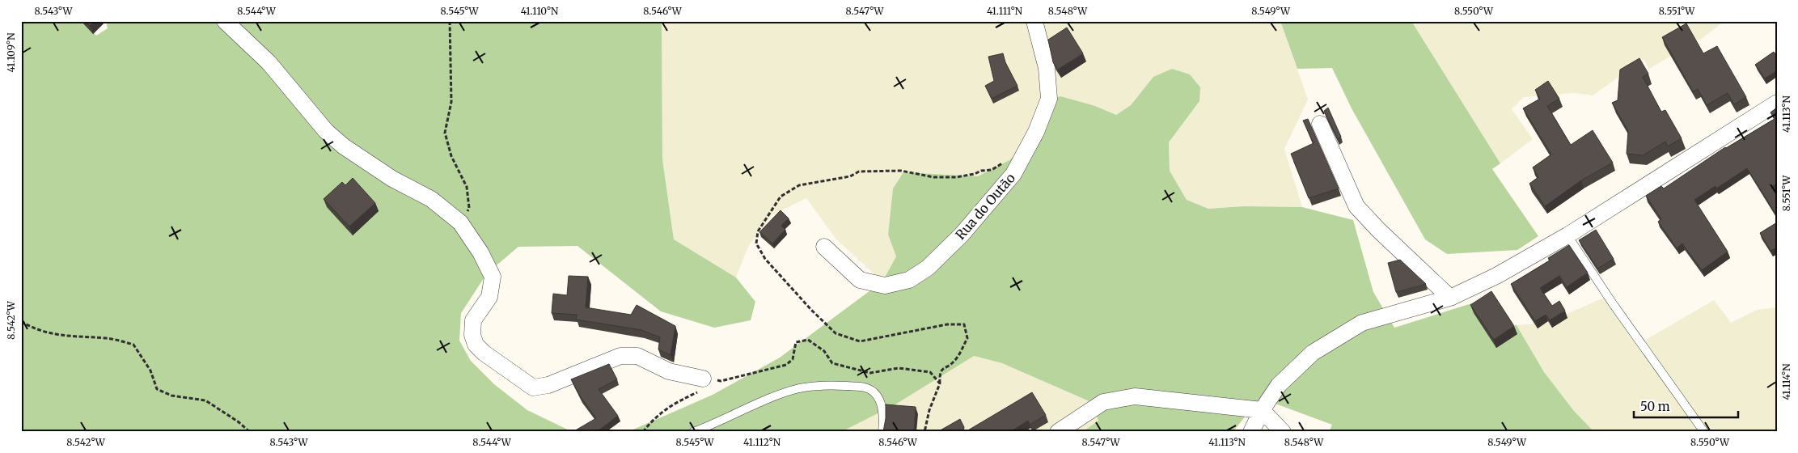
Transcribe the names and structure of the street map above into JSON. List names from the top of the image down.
{
  "streets": {
    "street": ["Rua do Outão"]
  },
  "scale_bar": "50 m",
  "coordinates": [
    "8.543°W",
    "8.544°W",
    "8.545°W",
    "41.110°N",
    "8.546°W",
    "8.547°W",
    "41.111°N",
    "8.548°W",
    "8.549°W",
    "8.550°W",
    "8.551°W",
    "41.109°N",
    "41.113°N",
    "8.542°W",
    "41.114°N",
    "41.112°N"
  ]
}
